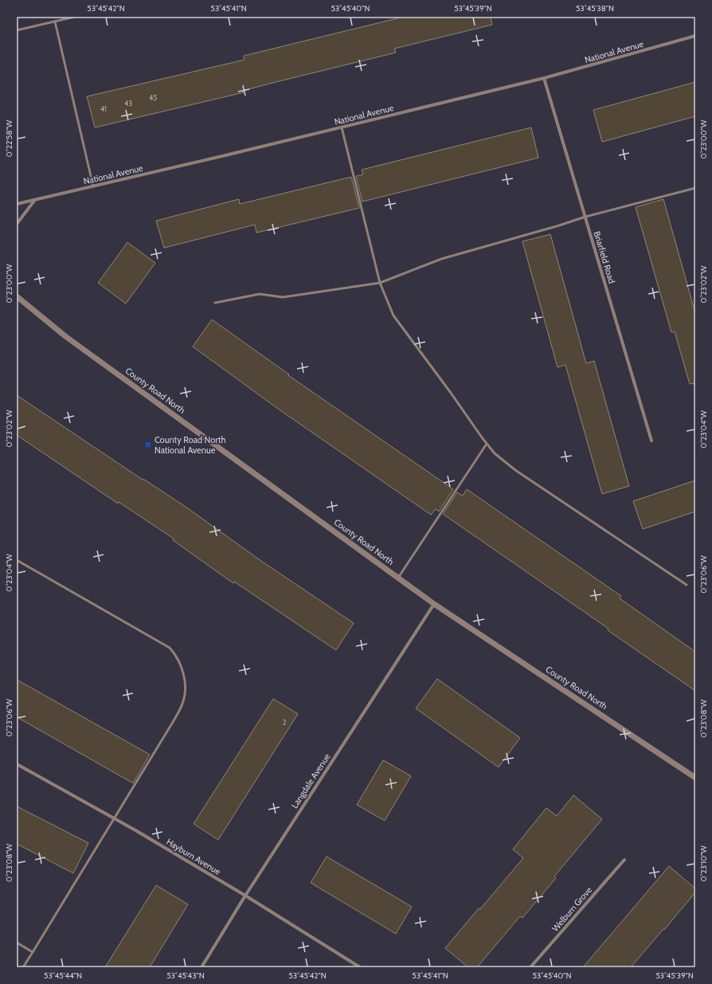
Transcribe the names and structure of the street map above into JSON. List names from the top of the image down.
{
  "streets": {
    "street": [
      "National Avenue",
      "Briarfield Road",
      "County Road North",
      "Langdale Avenue",
      "Hayburn Avenue",
      "Welburn Grove"
    ]
  },
  "crossings": [
    ["National Avenue", "Briarfield Road"],
    ["County Road North", "Langdale Avenue"],
    ["Langdale Avenue", "Hayburn Avenue"]
  ],
  "places": {
    "transit": ["County Road North National Avenue"]
  },
  "house_numbers": [
    "45",
    "43",
    "41",
    "2"
  ],
  "coordinates": [
    "53°45'42\"N",
    "53°45'41\"N",
    "53°45'40\"N",
    "53°45'39\"N",
    "53°45'38\"N",
    "0°22'58\"W",
    "0°23'00\"W",
    "0°23'02\"W",
    "0°23'04\"W",
    "0°23'06\"W",
    "0°23'08\"W",
    "0°23'10\"W",
    "53°45'44\"N",
    "53°45'43\"N"
  ]
}
